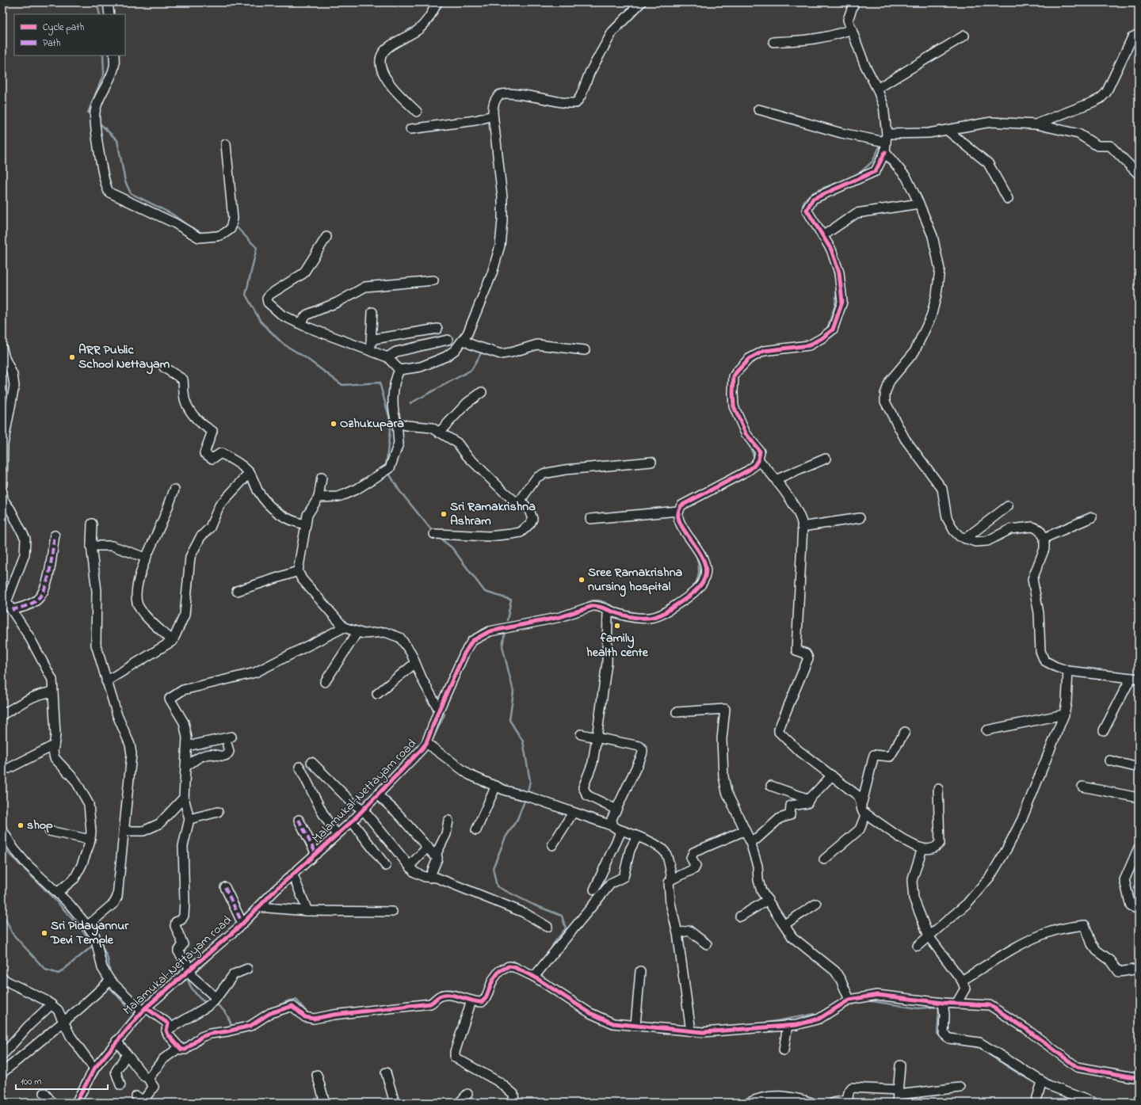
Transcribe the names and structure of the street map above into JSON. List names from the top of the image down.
{
  "streets": {
    "street": ["Malamukal-Nettayam road"]
  },
  "places": [
    "ARR Public School Nettayam",
    "Ozhukupara",
    "Sri Ramakrishna Ashram",
    "Sree Ramakrishna nursing hospital",
    "family health cente",
    "shop",
    "Sri Pidayannur Devi Temple"
  ],
  "legend": ["Cycle path", "Path"],
  "scale_bar": "100 m"
}
